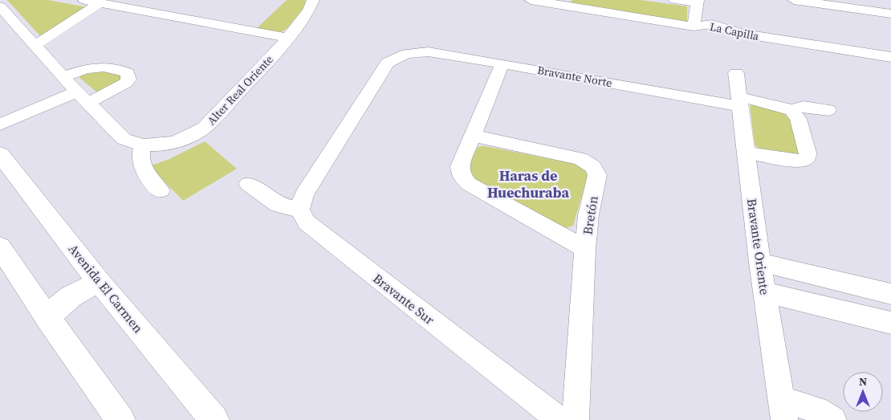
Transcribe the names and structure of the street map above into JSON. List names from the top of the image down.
{
  "streets": {
    "street": [
      "La Capilla",
      "Bravante Norte",
      "Alter Real Oriente",
      "Bretón",
      "Bravante Oriente",
      "Avenida El Carmen",
      "Bravante Sur"
    ]
  },
  "crossings": [
    ["Bravante Norte", "Bretón"],
    ["Bravante Norte", "Bravante Oriente"],
    ["Bravante Norte", "Bravante Sur"]
  ],
  "districts": ["Haras de Huechuraba"],
  "north": "top"
}
